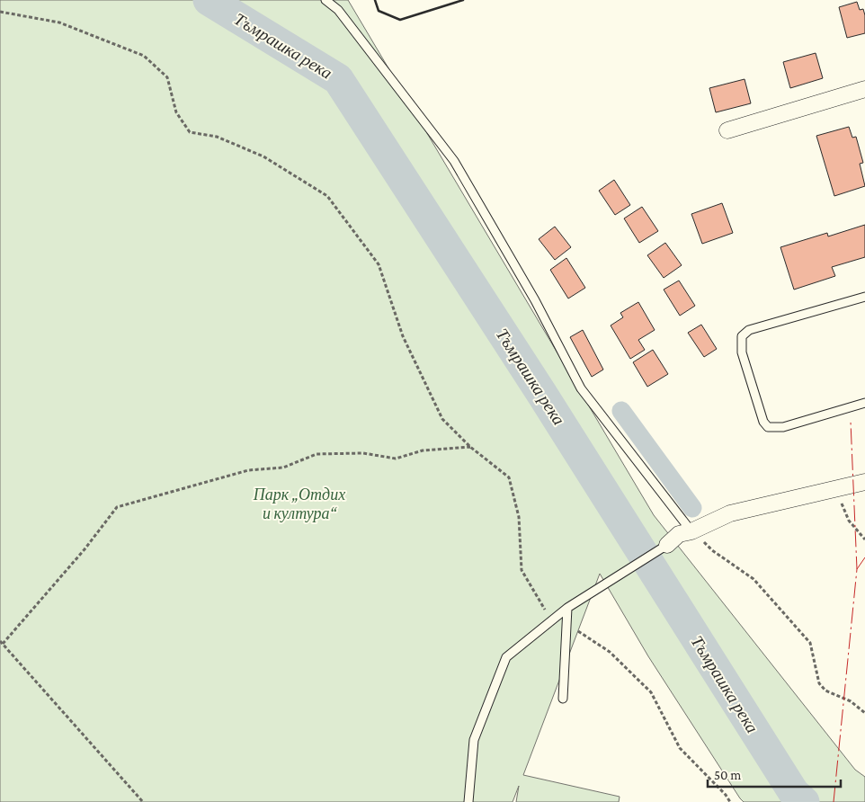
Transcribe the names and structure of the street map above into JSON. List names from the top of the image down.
{
  "water": ["Тъмрашка река"],
  "parks": ["Парк „Отдих и култура“"],
  "scale_bar": "50 m"
}
